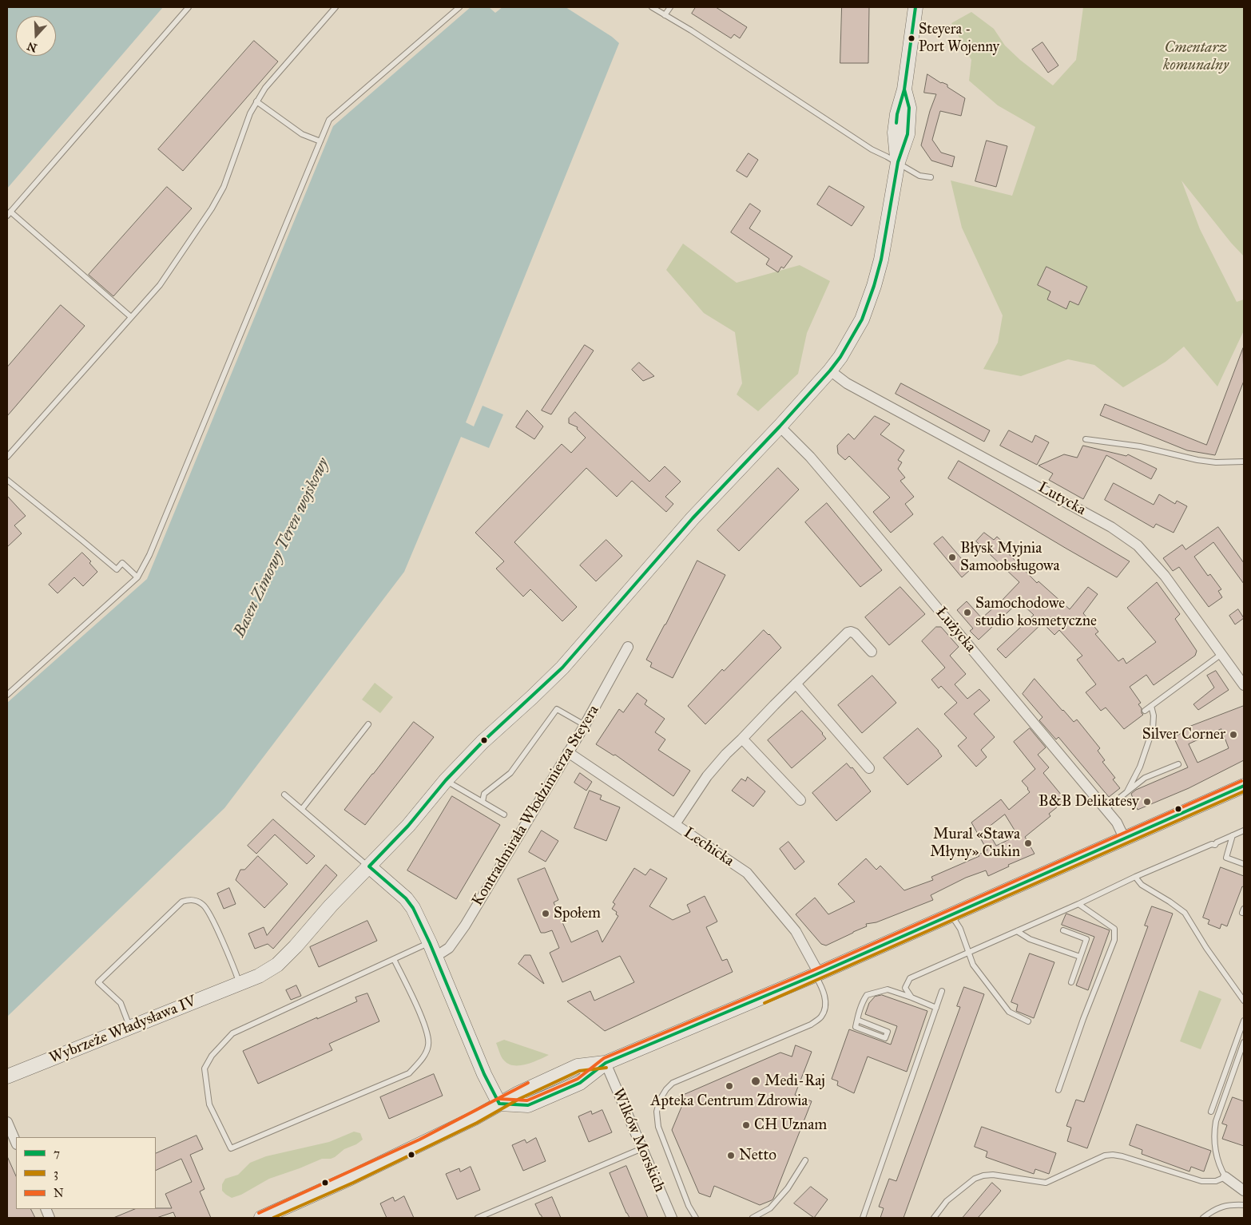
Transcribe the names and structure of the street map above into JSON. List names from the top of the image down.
{
  "streets": {
    "street": [
      "Lutycka",
      "Łużycka",
      "Kontradmirała Włodzimierza Steyera",
      "Lechicka",
      "Wybrzeże Władysława IV",
      "Wilków Morskich"
    ]
  },
  "crossings": [
    ["Kontradmirała Włodzimierza Steyera", "Lechicka"]
  ],
  "water": ["Basen Zimowy Teren wojskowy"],
  "parks": ["Cmentarz komunalny"],
  "places": [
    "Steyera - Port Wojenny",
    "Błysk Myjnia Samoobsługowa",
    "Samochodowe studio kosmetyczne",
    "Silver Corner",
    "B&B Delikatesy",
    "Mural «Stawa Młyny» Cukin",
    "Społem",
    "Medi-Raj",
    "Apteka Centrum Zdrowia",
    "CH Uznam",
    "Netto"
  ],
  "lines": ["transit line 7", "transit line N", "transit line 3"],
  "legend": ["7", "3", "N"],
  "north": "bottom"
}
